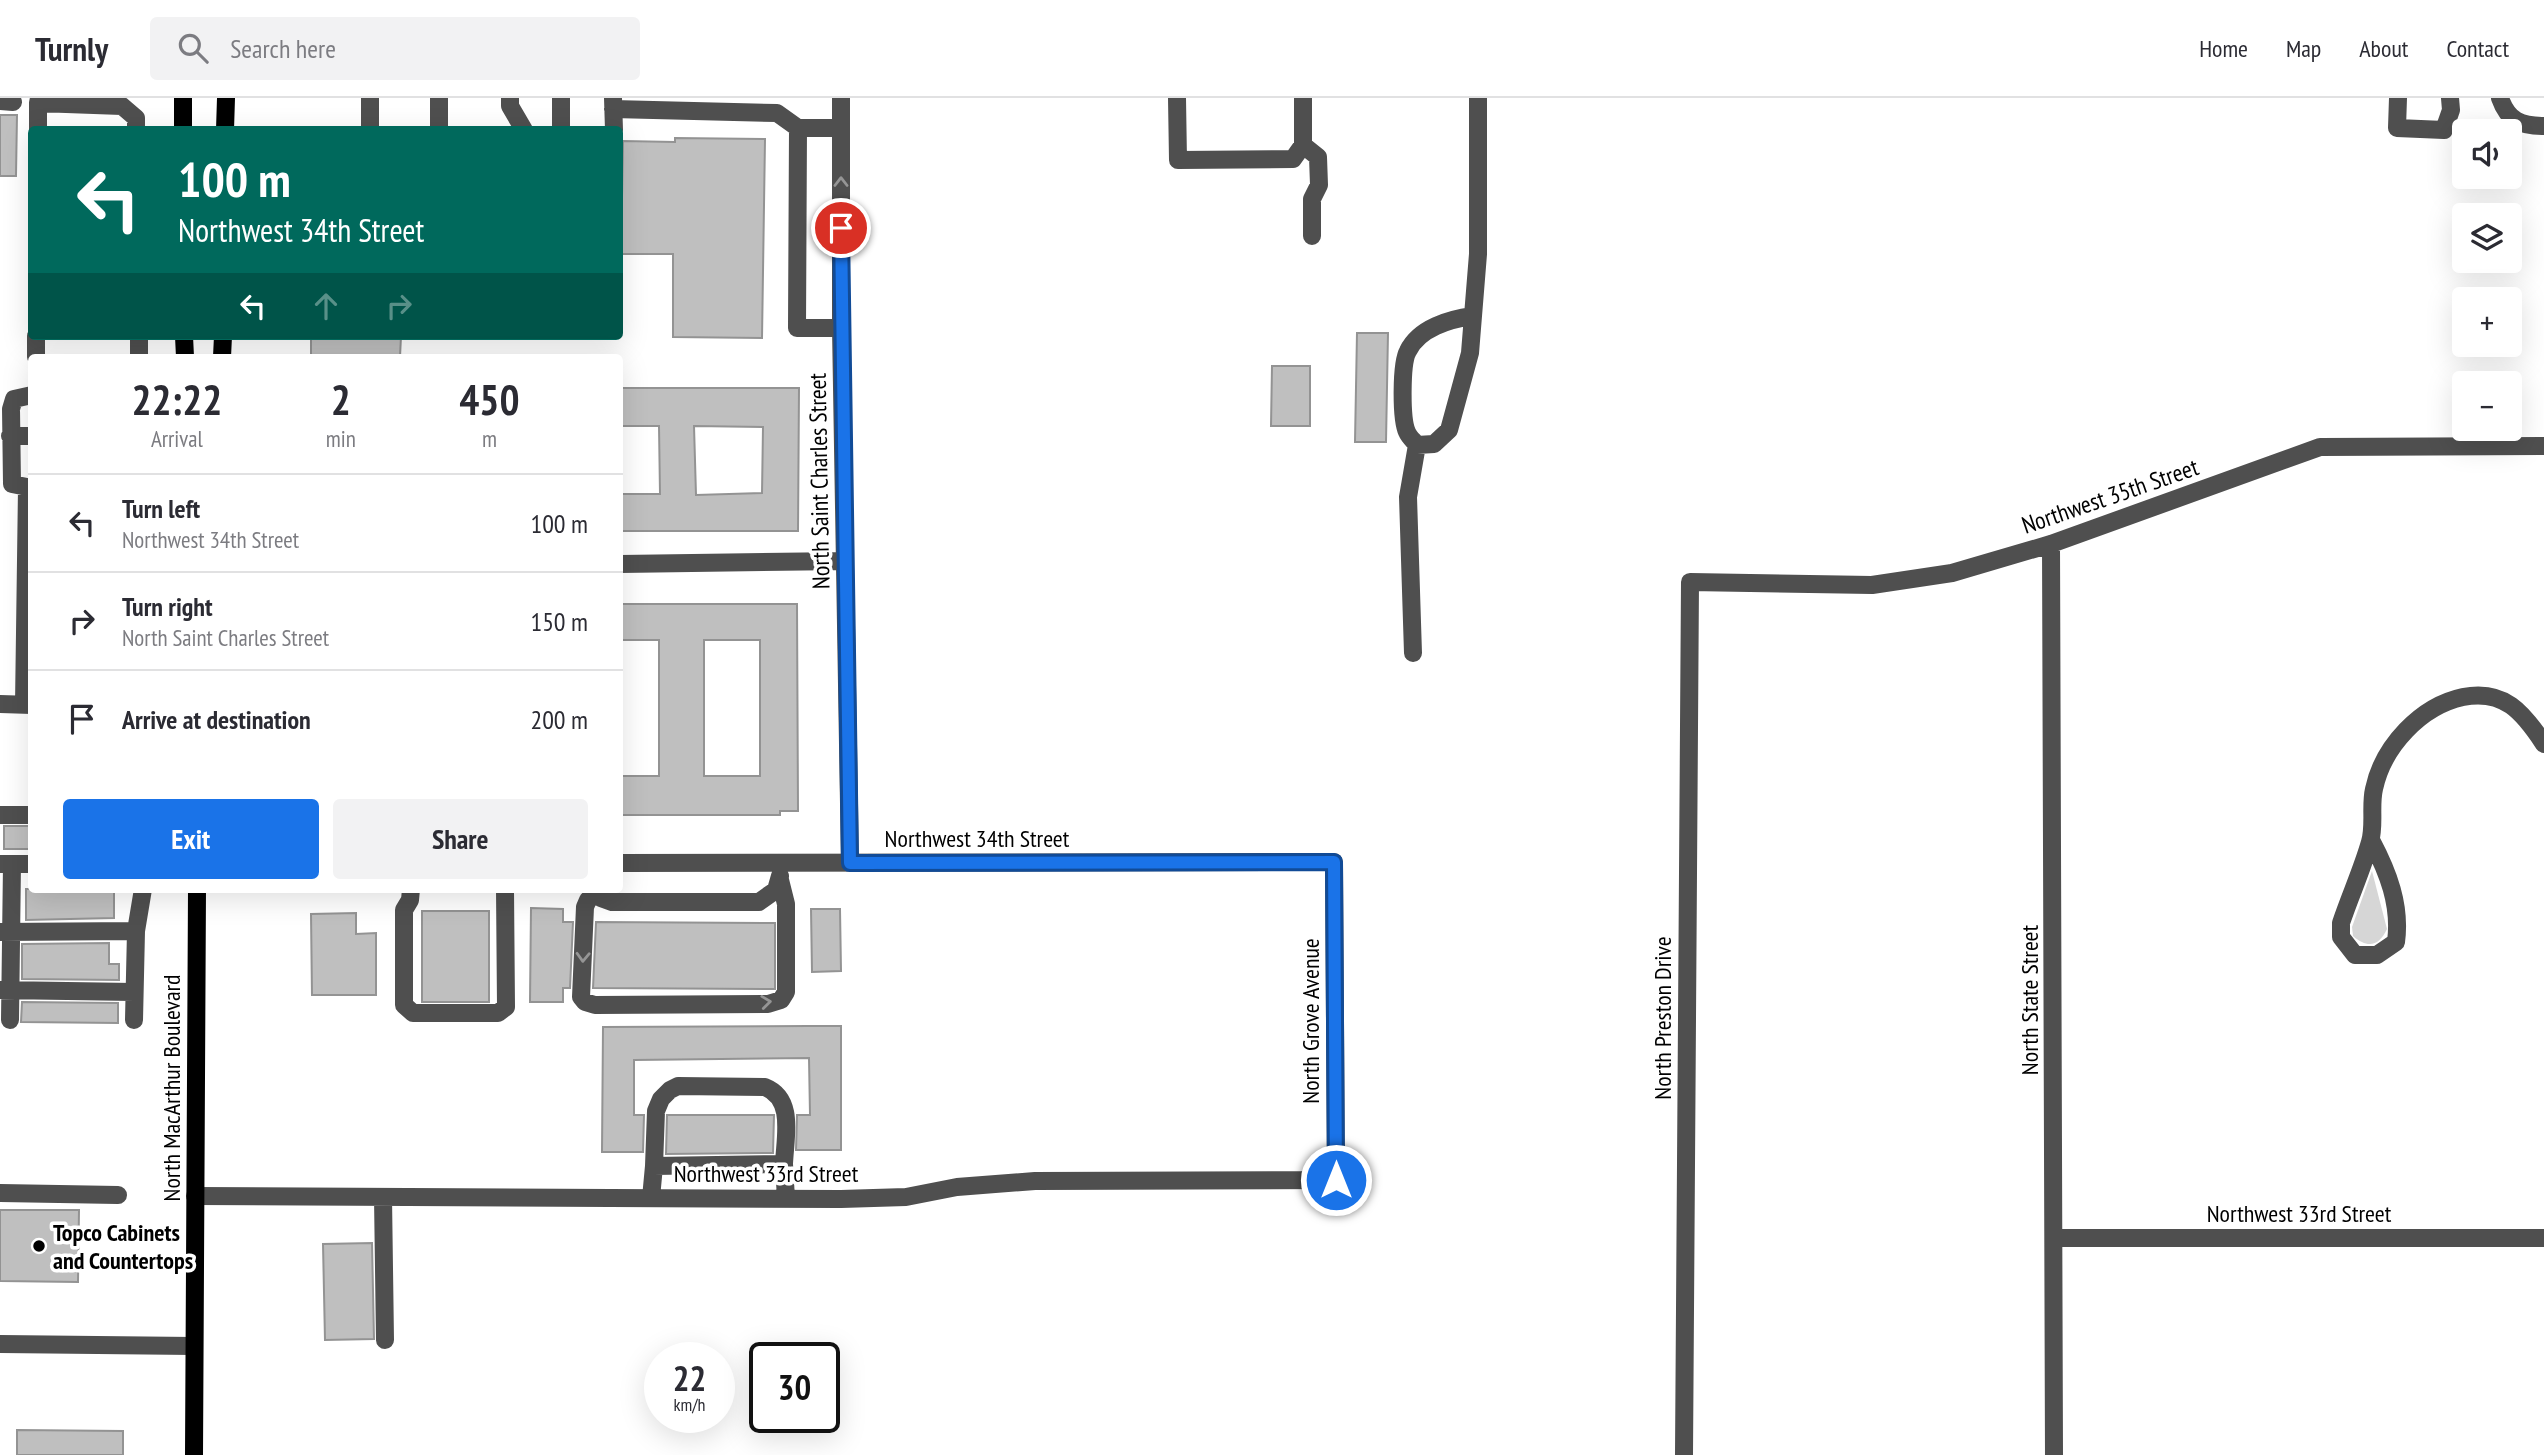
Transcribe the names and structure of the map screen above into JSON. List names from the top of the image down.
{
  "streets": {
    "main road": ["North MacArthur Boulevard"],
    "street": [
      "North Saint Charles Street",
      "Northwest 35th Street",
      "Northwest 34th Street",
      "North State Street",
      "North Preston Drive",
      "North Grove Avenue",
      "Northwest 33rd Street"
    ]
  },
  "crossings": [
    ["North Saint Charles Street", "Northwest 34th Street"],
    ["Northwest 35th Street", "North State Street"],
    ["Northwest 35th Street", "North Preston Drive"],
    ["Northwest 34th Street", "North Grove Avenue"],
    ["North State Street", "Northwest 33rd Street"],
    ["North Grove Avenue", "Northwest 33rd Street"],
    ["North MacArthur Boulevard", "Northwest 33rd Street"]
  ],
  "places": ["Topco Cabinets and Countertops"],
  "page": {
    "header": "Turnly",
    "search": "Search here",
    "nav": [
      "Home",
      "Map",
      "About",
      "Contact"
    ],
    "map_buttons": ["+", "−"],
    "turn": ["100 m", "Northwest 34th Street"],
    "eta": [
      "22:22",
      "Arrival",
      "2",
      "min",
      "450",
      "m"
    ],
    "list": [
      {
        "name": "Turn left",
        "note": "Northwest 34th Street",
        "value": "100 m"
      },
      {
        "name": "Turn right",
        "note": "North Saint Charles Street",
        "value": "150 m"
      },
      {
        "name": "Arrive at destination",
        "value": "200 m"
      }
    ],
    "buttons": ["Exit", "Share"],
    "speed": "22 km/h",
    "limit": "30"
  }
}
